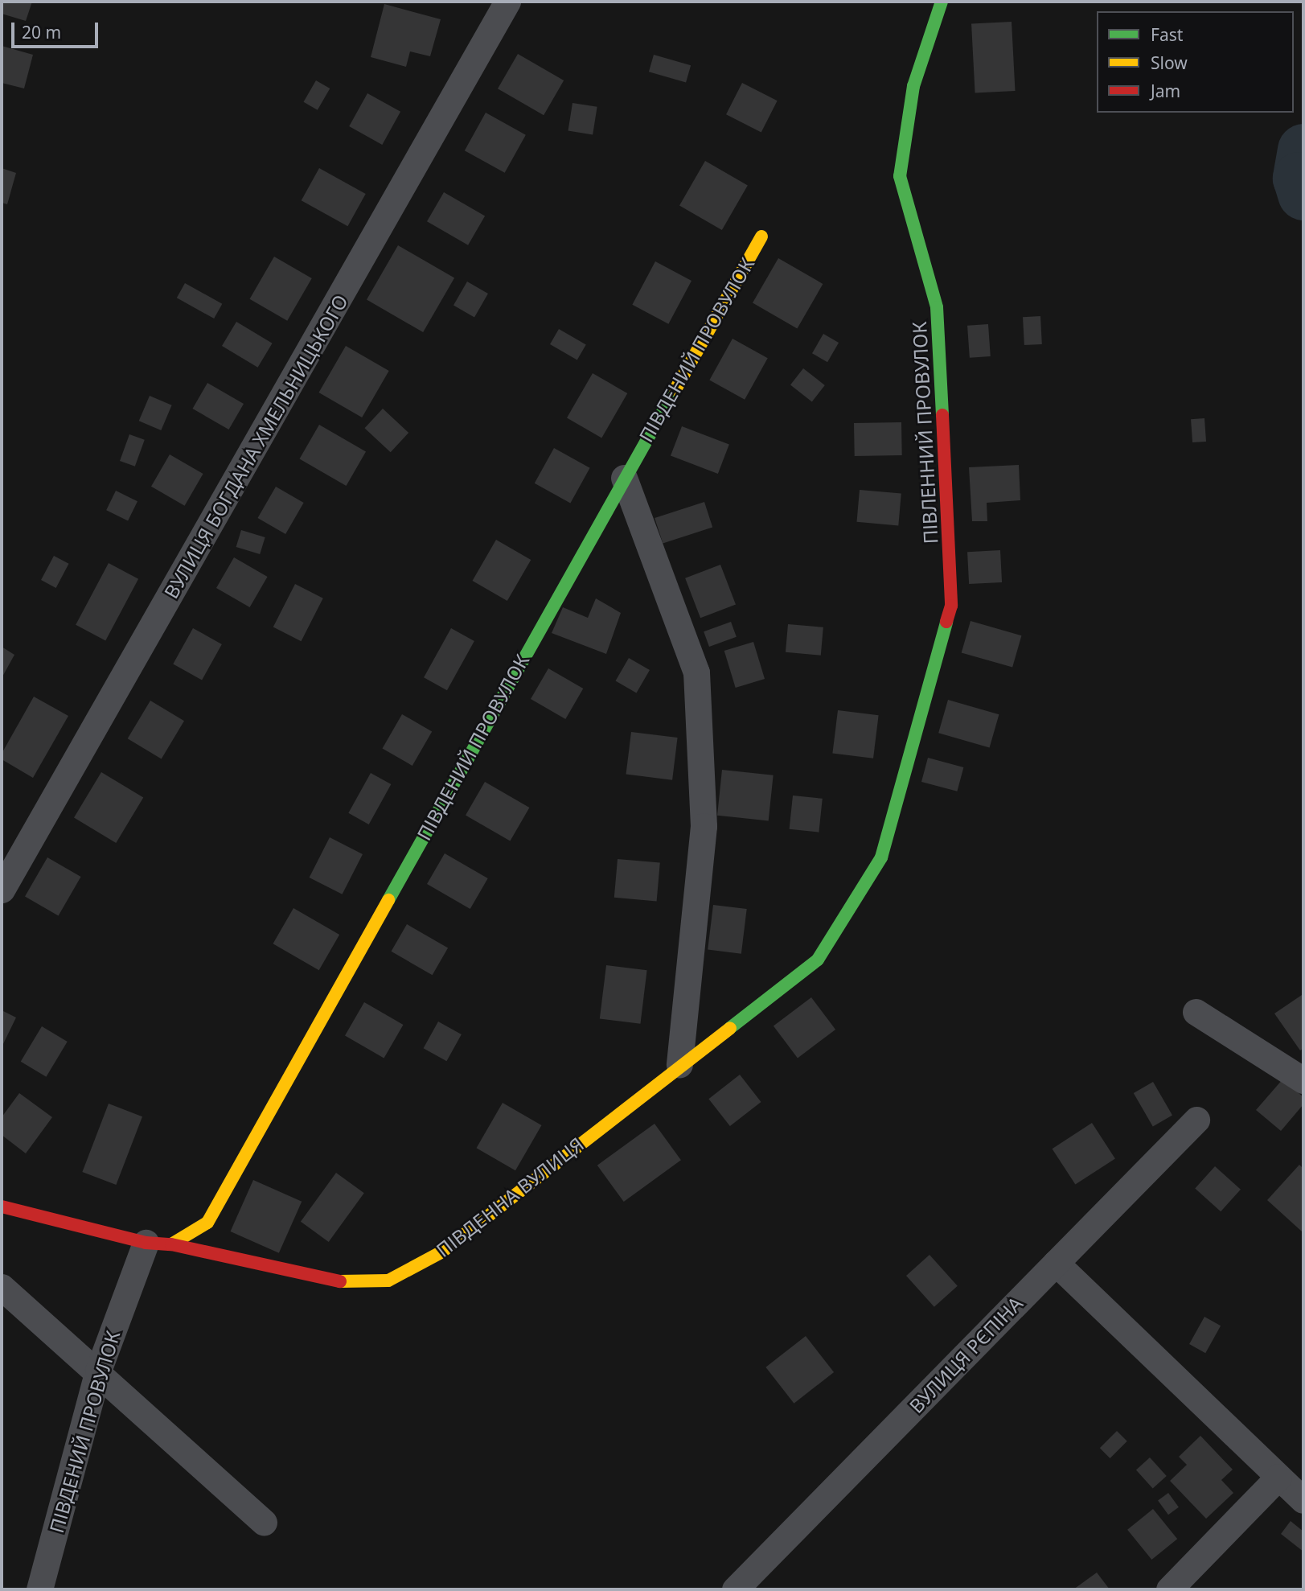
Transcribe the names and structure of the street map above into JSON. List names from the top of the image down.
{
  "streets": {
    "street": [
      "ПІВДЕНИЙ ПРОВУЛОК",
      "ПІВЛЕННИЙ ПРОВУЛОК",
      "ВУЛИЦЯ БОГДАНА ХМЕЛЬНИЦЬКОГО",
      "ПІВДЕННА ВУЛИЦЯ",
      "ВУЛИЦЯ РЄПІНА"
    ]
  },
  "crossings": [
    ["ПІВДЕНИЙ ПРОВУЛОК", "ПІВДЕННА ВУЛИЦЯ"],
    ["ПІВЛЕННИЙ ПРОВУЛОК", "ПІВДЕННА ВУЛИЦЯ"]
  ],
  "legend": ["Fast", "Slow", "Jam"],
  "scale_bar": "20 m"
}
